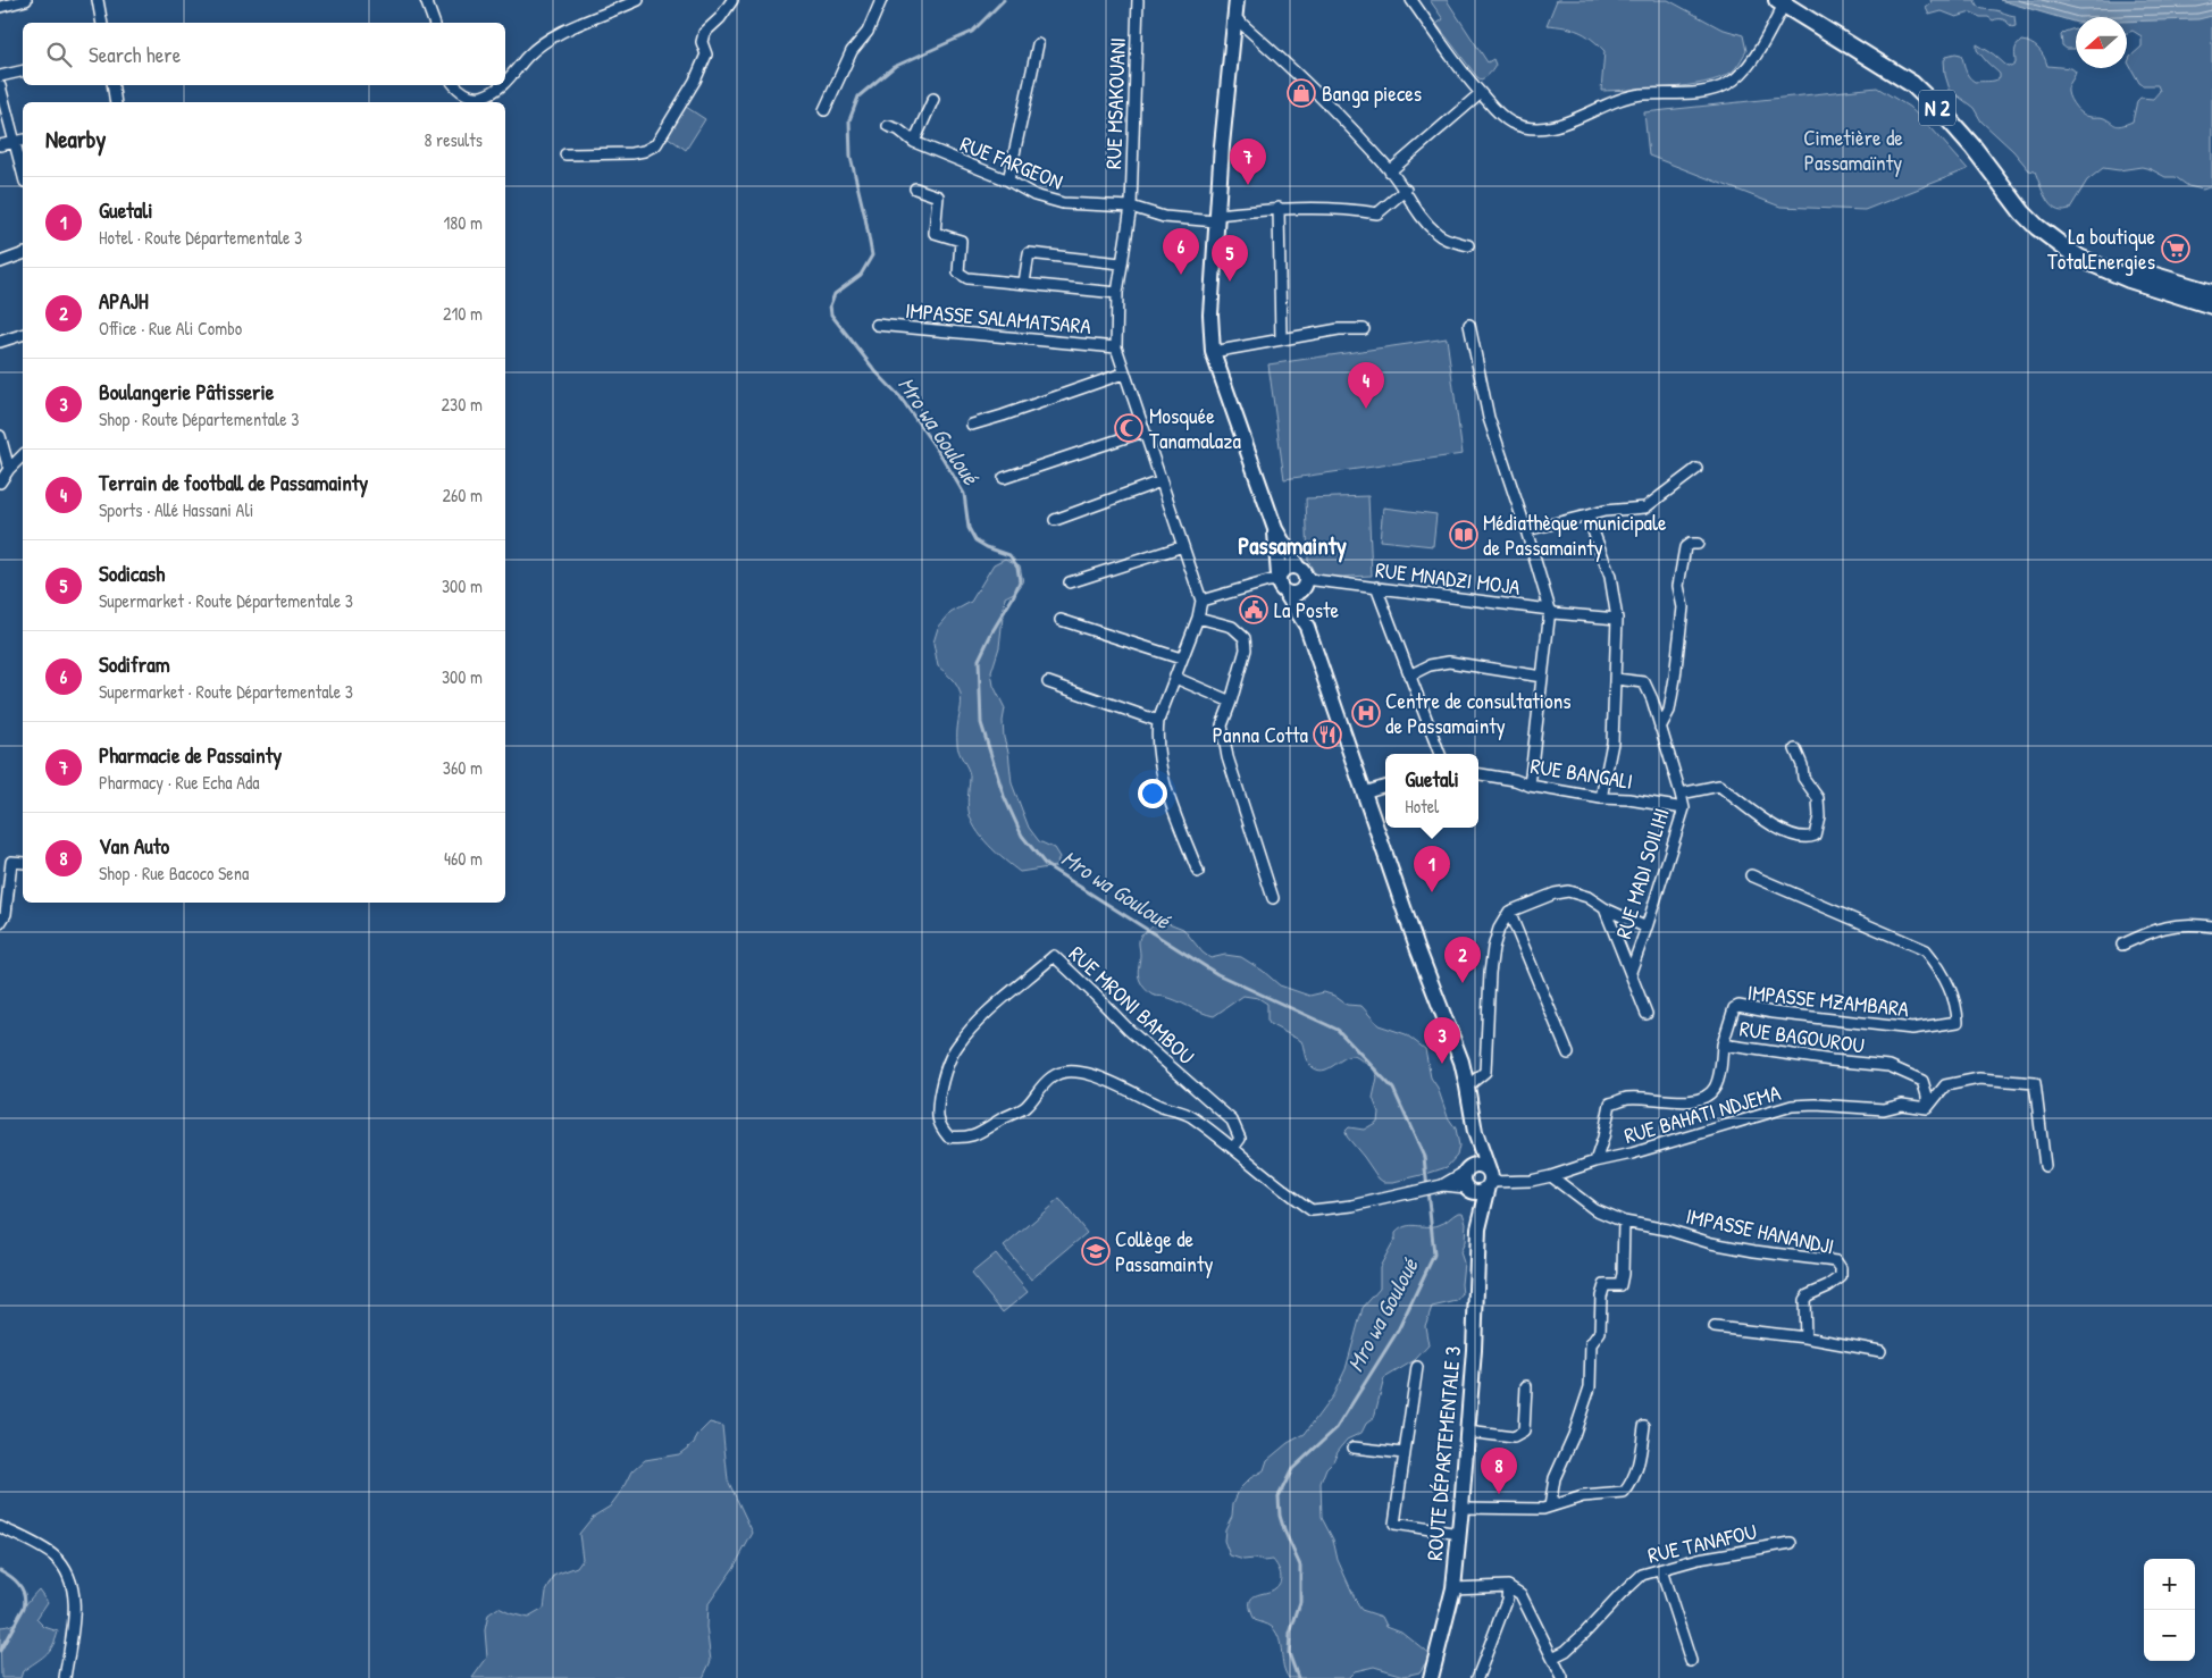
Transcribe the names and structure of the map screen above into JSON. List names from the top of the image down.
{
  "streets": {
    "main road": ["N 2", "ROUTE DÉPARTEMENTALE 3"],
    "street": [
      "RUE MSAKOUANI",
      "RUE FARGEON",
      "IMPASSE SALAMATSARA",
      "RUE MNADZI MOJA",
      "RUE BANGALI",
      "RUE MADI SOILIHI",
      "IMPASSE MZAMBARA",
      "RUE MRONI BAMBOU",
      "RUE BAGOUROU",
      "RUE BAHATI NDJEMA",
      "IMPASSE HANANDJI",
      "RUE TANAFOU"
    ]
  },
  "crossings": [
    ["RUE MSAKOUANI", "RUE FARGEON"],
    ["RUE MSAKOUANI", "IMPASSE SALAMATSARA"],
    ["RUE FARGEON", "ROUTE DÉPARTEMENTALE 3"],
    ["RUE MNADZI MOJA", "ROUTE DÉPARTEMENTALE 3"],
    ["RUE BANGALI", "RUE MADI SOILIHI"],
    ["IMPASSE MZAMBARA", "RUE BAGOUROU"],
    ["RUE BAGOUROU", "RUE BAHATI NDJEMA"],
    ["RUE BAHATI NDJEMA", "IMPASSE HANANDJI"],
    ["RUE BAHATI NDJEMA", "ROUTE DÉPARTEMENTALE 3"]
  ],
  "districts": ["Passamainty"],
  "water": ["Mro wa Gouloué"],
  "parks": ["Cimetière de Passamaïnty"],
  "places": {
    "shop": ["Banga pieces"],
    "supermarket": ["La boutique TotalEnergies"],
    "mosque": ["Mosquée Tanamalaza"],
    "library": ["Médiathèque municipale de Passamainty"],
    "public building": ["La Poste"],
    "hospital": ["Centre de consultations de Passamainty"],
    "restaurant": ["Panna Cotta"],
    "school or university": ["Collège de Passamainty"]
  },
  "north": "left",
  "page": {
    "search": "Search here",
    "heading": ["Nearby", "8 results"],
    "pins": [
      "7",
      "6",
      "5",
      "4",
      "1",
      "2",
      "3",
      "8"
    ],
    "list": [
      {
        "mark": "1",
        "name": "Guetali",
        "note": "Hotel · Route Départementale 3",
        "value": "180 m"
      },
      {
        "mark": "2",
        "name": "APAJH",
        "note": "Office · Rue Ali Combo",
        "value": "210 m"
      },
      {
        "mark": "3",
        "name": "Boulangerie Pâtisserie",
        "note": "Shop · Route Départementale 3",
        "value": "230 m"
      },
      {
        "mark": "4",
        "name": "Terrain de football de Passamainty",
        "note": "Sports · Allé Hassani Ali",
        "value": "260 m"
      },
      {
        "mark": "5",
        "name": "Sodicash",
        "note": "Supermarket · Route Départementale 3",
        "value": "300 m"
      },
      {
        "mark": "6",
        "name": "Sodifram",
        "note": "Supermarket · Route Départementale 3",
        "value": "300 m"
      },
      {
        "mark": "7",
        "name": "Pharmacie de Passainty",
        "note": "Pharmacy · Rue Echa Ada",
        "value": "360 m"
      },
      {
        "mark": "8",
        "name": "Van Auto",
        "note": "Shop · Rue Bacoco Sena",
        "value": "460 m"
      }
    ],
    "popup": ["Guetali", "Hotel"],
    "map_buttons": ["+", "−"]
  }
}
